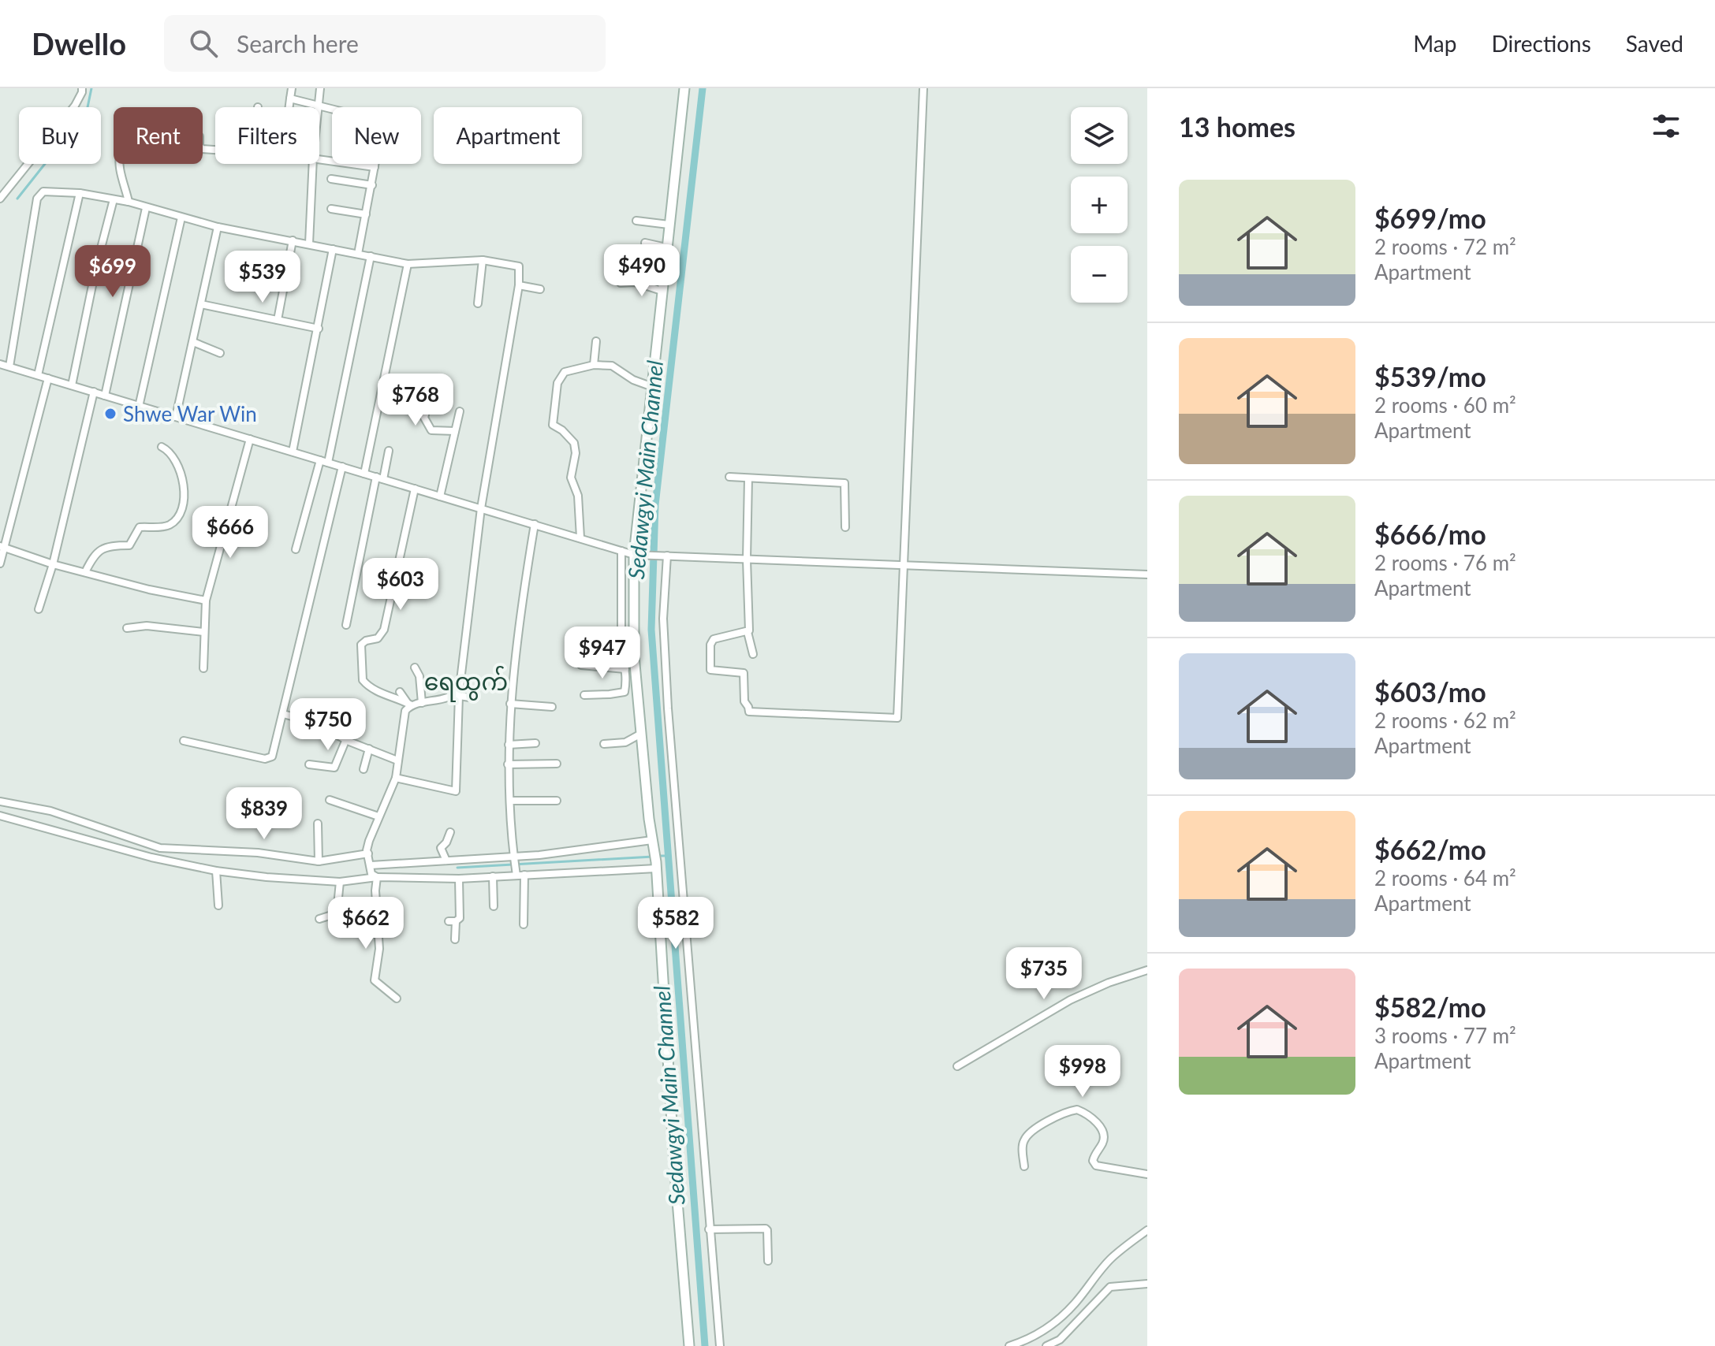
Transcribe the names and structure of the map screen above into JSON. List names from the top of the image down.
{
  "districts": ["ရေထွက်"],
  "water": ["Sedawgyi Main Channel"],
  "places": ["Shwe War Win"],
  "page": {
    "header": "Dwello",
    "search": "Search here",
    "nav": ["Map", "Directions", "Saved"],
    "heading": "13 homes",
    "map_buttons": ["+", "−"],
    "chip": [
      "Buy",
      "Rent",
      "Filters",
      "New",
      "Apartment"
    ],
    "list": [
      {
        "name": "$699/mo",
        "note": "2 rooms · 72 m² · Apartment"
      },
      {
        "name": "$539/mo",
        "note": "2 rooms · 60 m² · Apartment"
      },
      {
        "name": "$666/mo",
        "note": "2 rooms · 76 m² · Apartment"
      },
      {
        "name": "$603/mo",
        "note": "2 rooms · 62 m² · Apartment"
      },
      {
        "name": "$662/mo",
        "note": "2 rooms · 64 m² · Apartment"
      },
      {
        "name": "$582/mo",
        "note": "3 rooms · 77 m² · Apartment"
      }
    ],
    "price": [
      "$490",
      "$699",
      "$539",
      "$768",
      "$666",
      "$603",
      "$947",
      "$750",
      "$839",
      "$662",
      "$582",
      "$735",
      "$998"
    ]
  }
}
